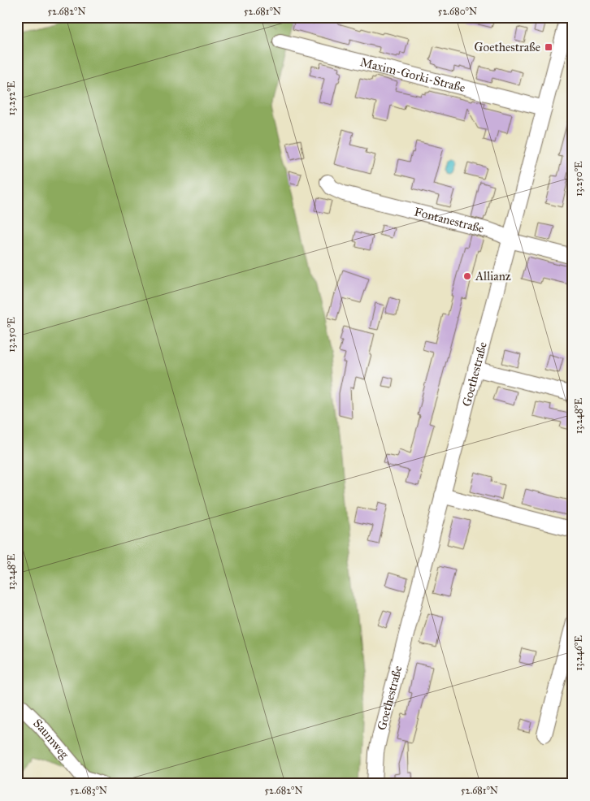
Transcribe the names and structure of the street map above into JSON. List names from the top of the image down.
{
  "streets": {
    "street": [
      "Maxim-Gorki-Straße",
      "Fontanestraße",
      "Goethestraße",
      "Saumweg"
    ]
  },
  "crossings": [
    ["Maxim-Gorki-Straße", "Goethestraße"],
    ["Fontanestraße", "Goethestraße"]
  ],
  "places": {
    "transit": ["Goethestraße"],
    "other": ["Allianz"]
  },
  "coordinates": [
    "52.682°N",
    "52.681°N",
    "52.680°N",
    "13.252°E",
    "13.250°E",
    "13.248°E",
    "13.246°E",
    "52.683°N"
  ]
}
